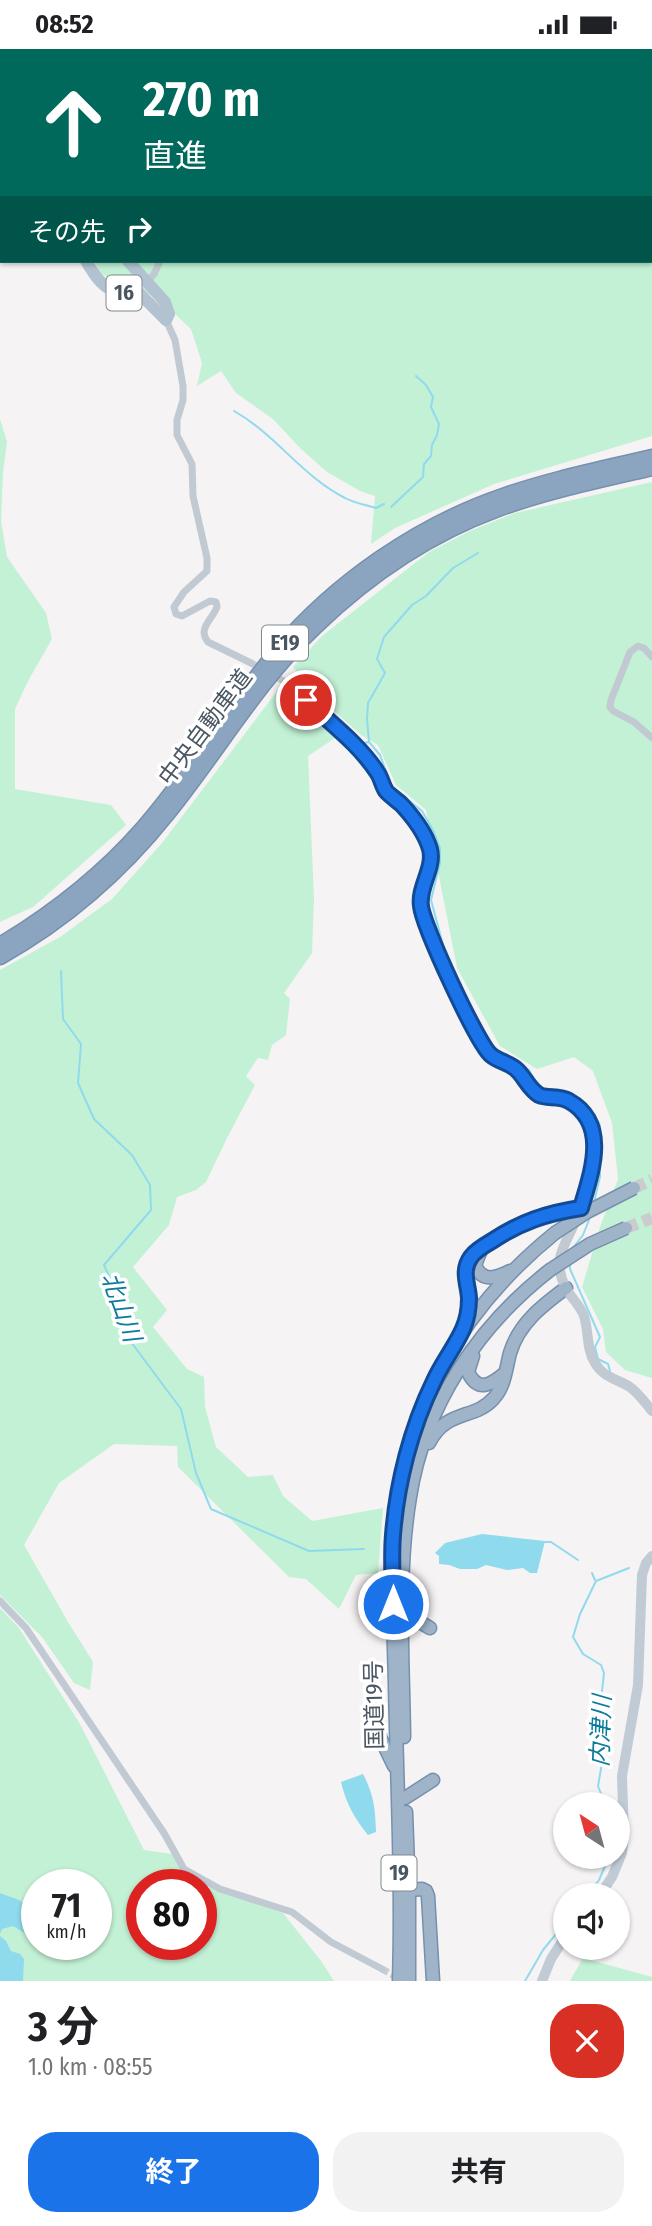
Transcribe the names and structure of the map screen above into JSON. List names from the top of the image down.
{
  "streets": {
    "highway": [
      "E19",
      "中央自動車道",
      "国道19号",
      "19"
    ],
    "main road": ["16"]
  },
  "water": ["北山川", "内津川"],
  "north": "top left",
  "page": {
    "status": "08:52",
    "turn": ["270 m", "直進"],
    "then": "その先",
    "speed": "71 km/h",
    "limit": "80",
    "heading": ["3 分", "1.0 km · 08:55"],
    "buttons": ["終了", "共有"]
  }
}
